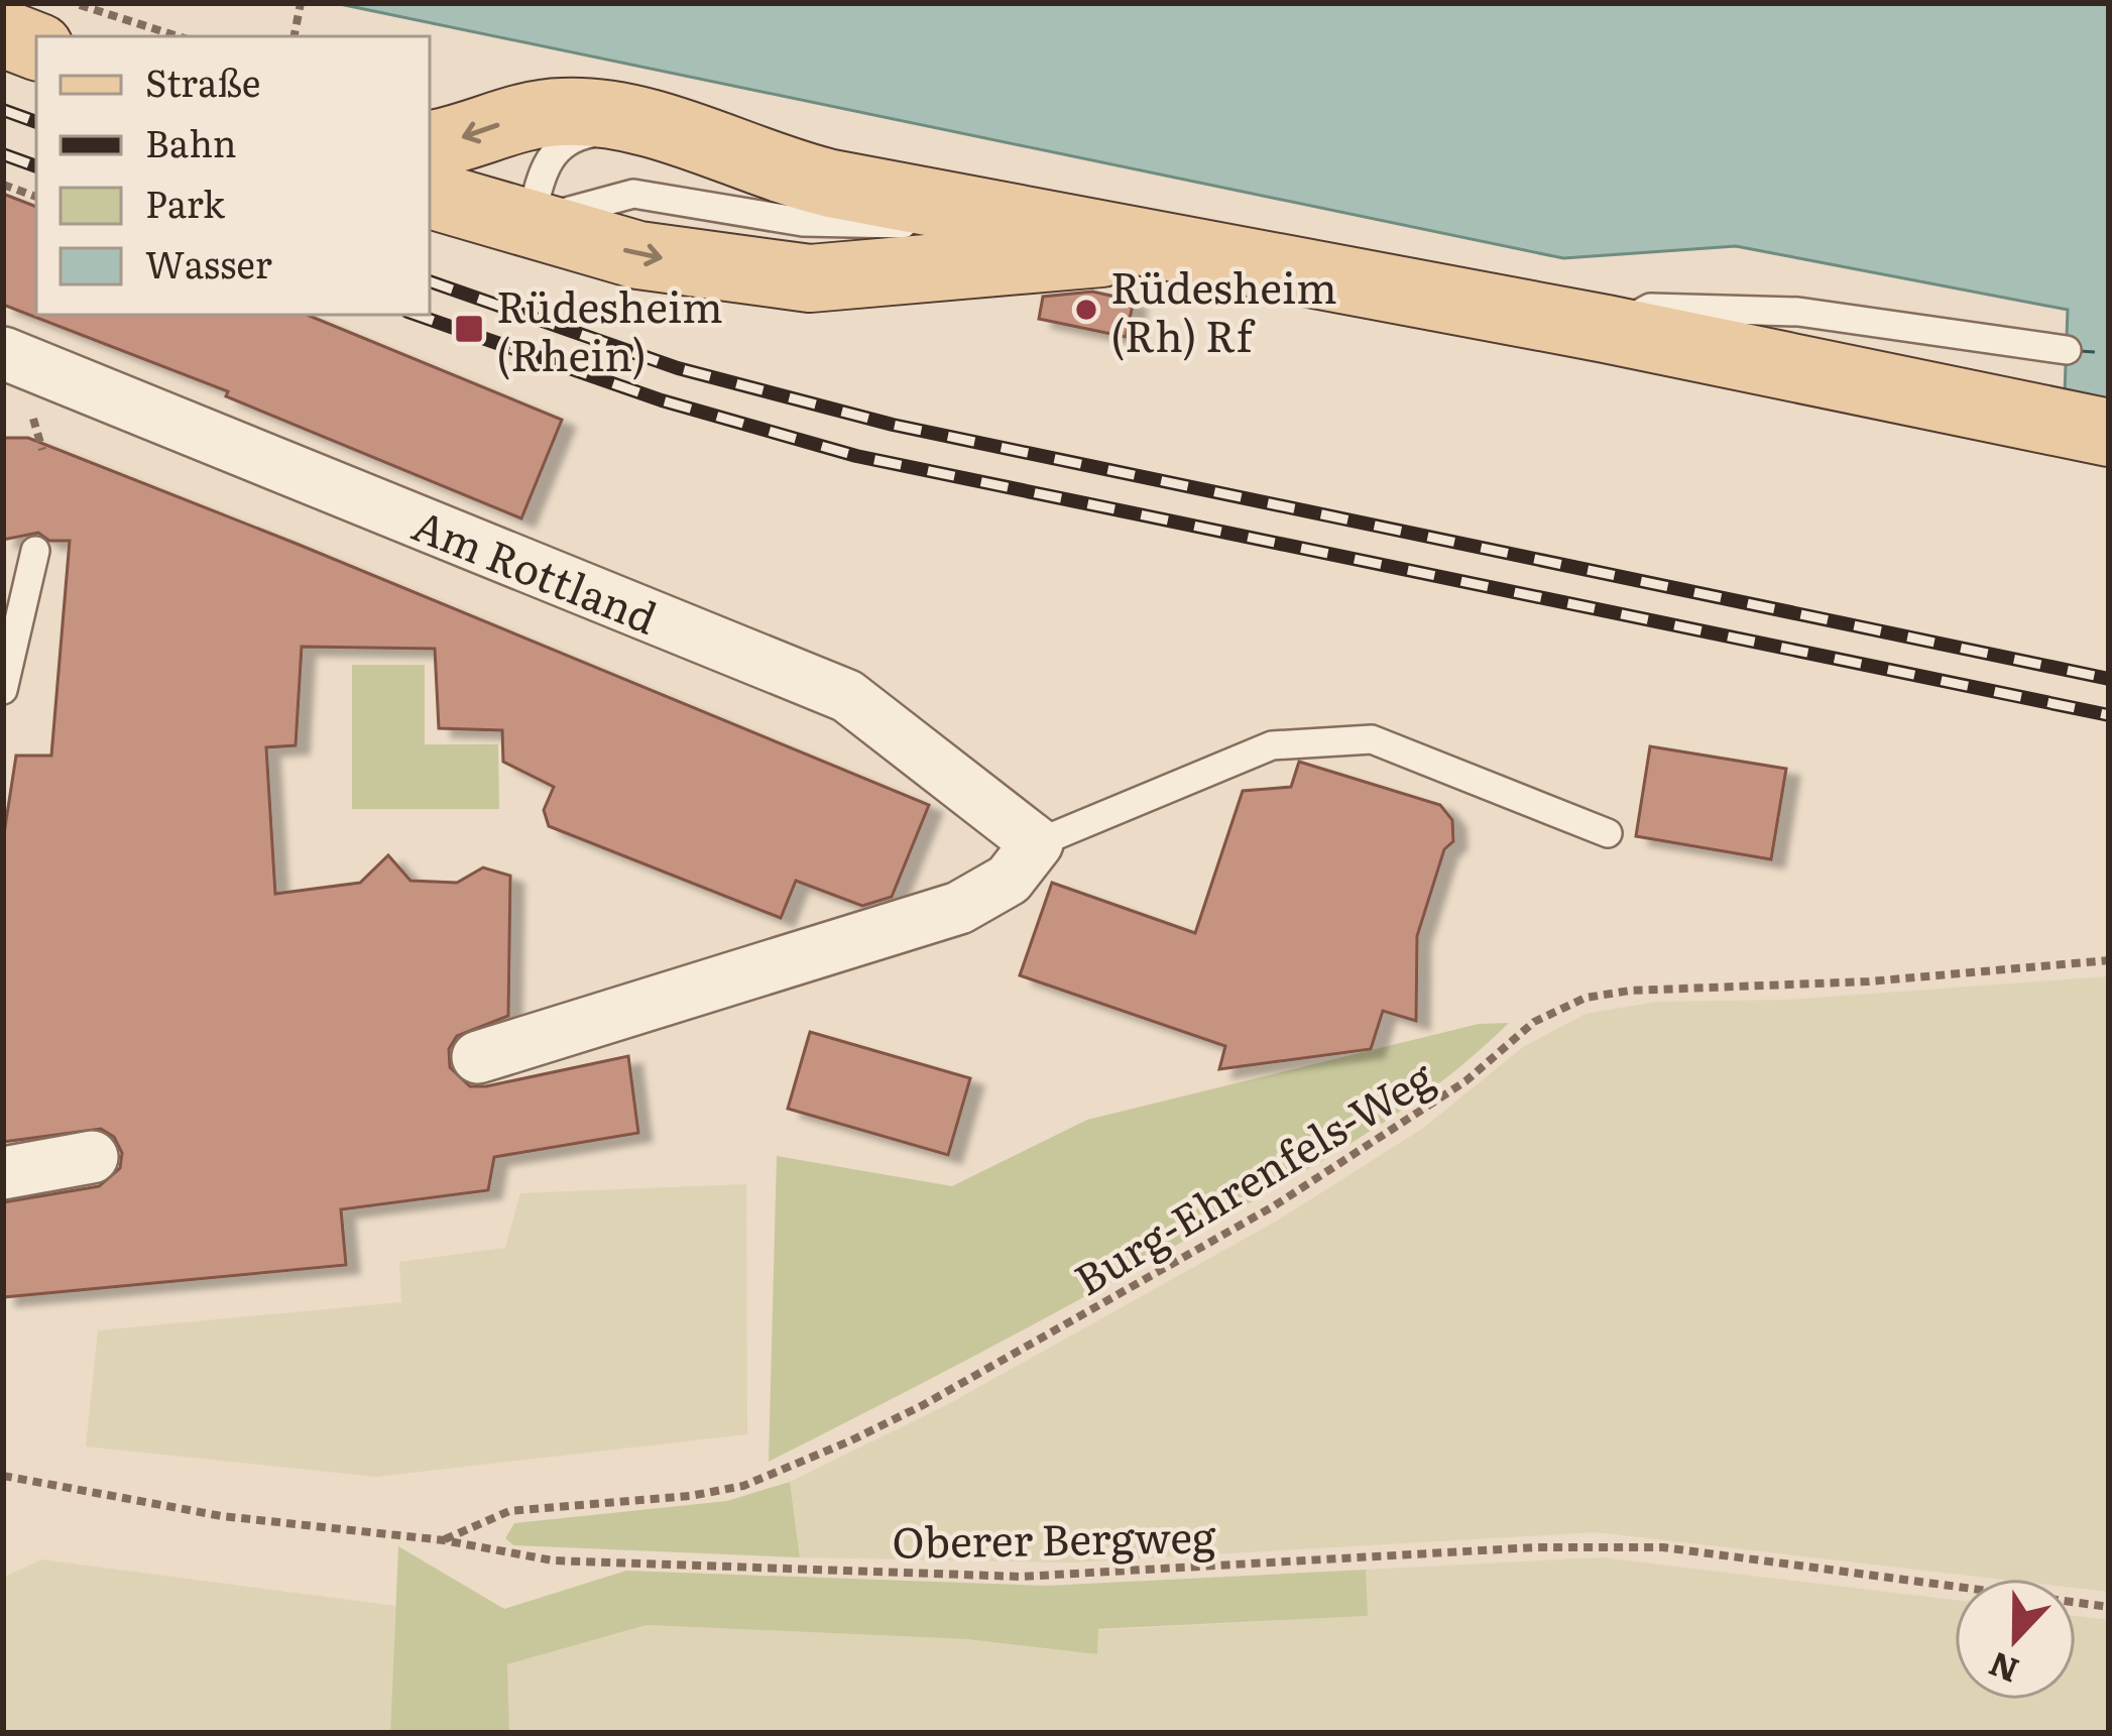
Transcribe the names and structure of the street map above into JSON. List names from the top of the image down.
{
  "streets": {
    "street": ["Am Rottland"],
    "path": ["Burg-Ehrenfels-Weg", "Oberer Bergweg"]
  },
  "crossings": [
    ["Burg-Ehrenfels-Weg", "Oberer Bergweg"]
  ],
  "places": {
    "other": ["Rüdesheim (Rh) Rf"],
    "transit": ["Rüdesheim (Rhein)"]
  },
  "legend": [
    "Straße",
    "Bahn",
    "Park",
    "Wasser"
  ],
  "north": "bottom"
}
